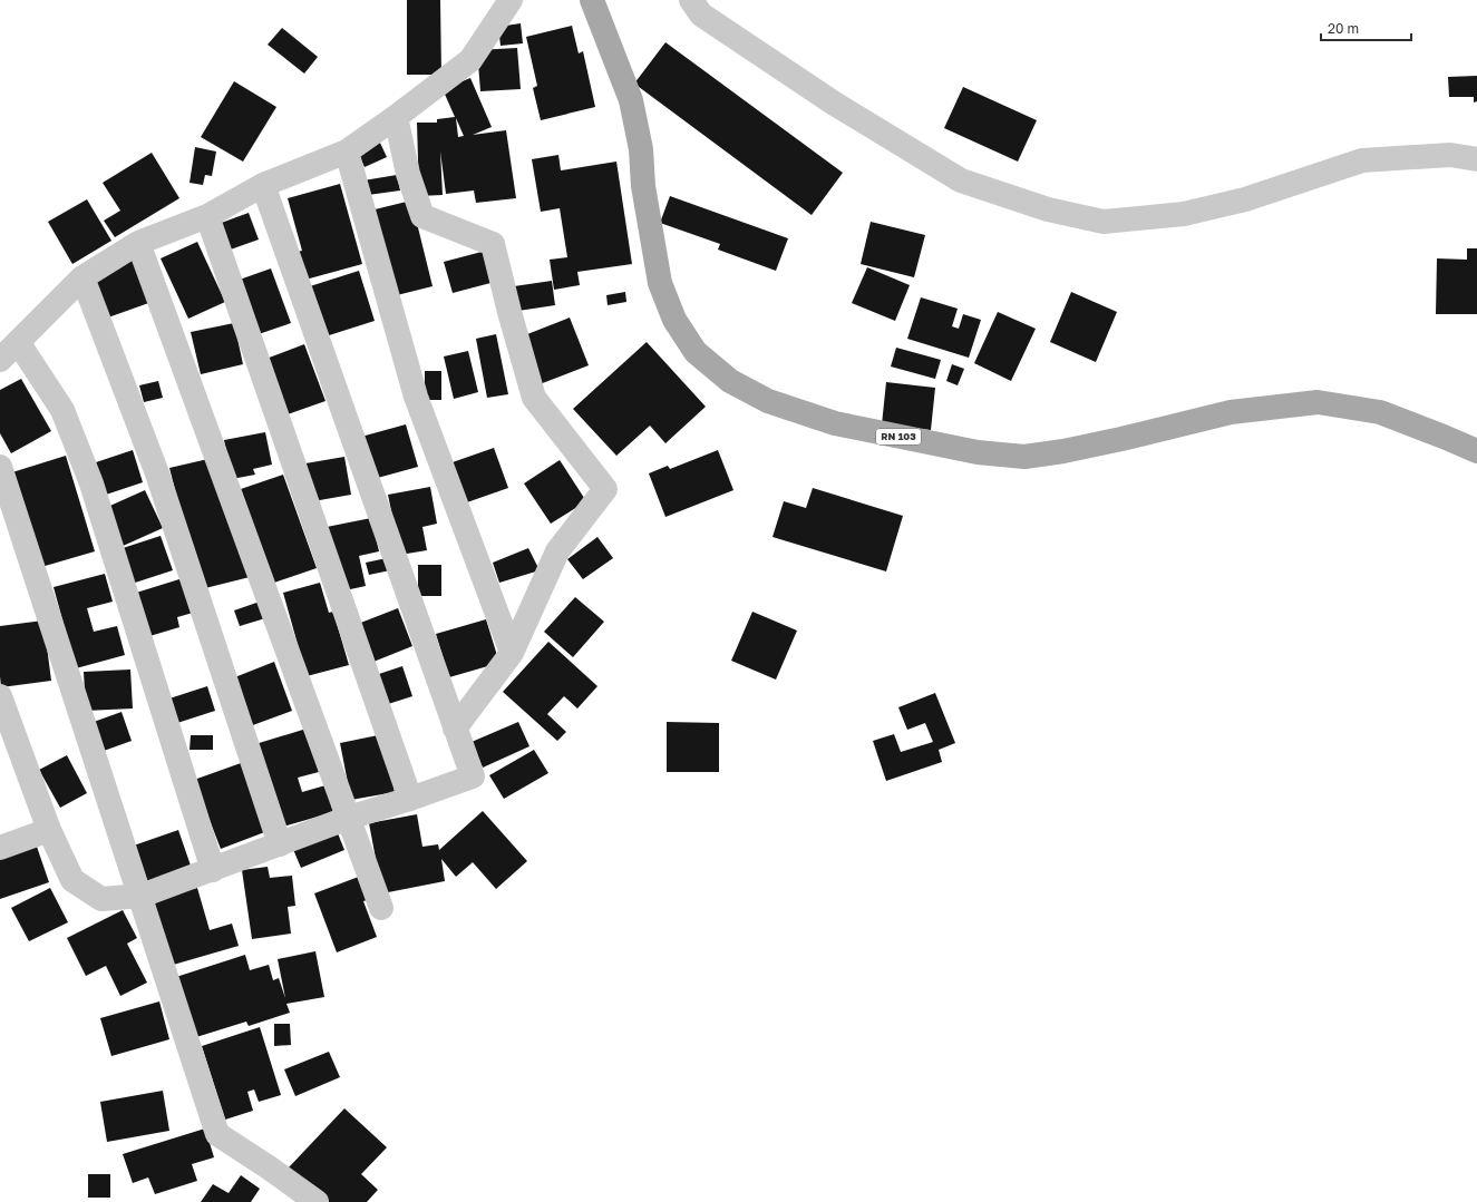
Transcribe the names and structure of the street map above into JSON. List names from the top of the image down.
{
  "streets": {
    "main road": ["RN 103"]
  },
  "scale_bar": "20 m"
}
